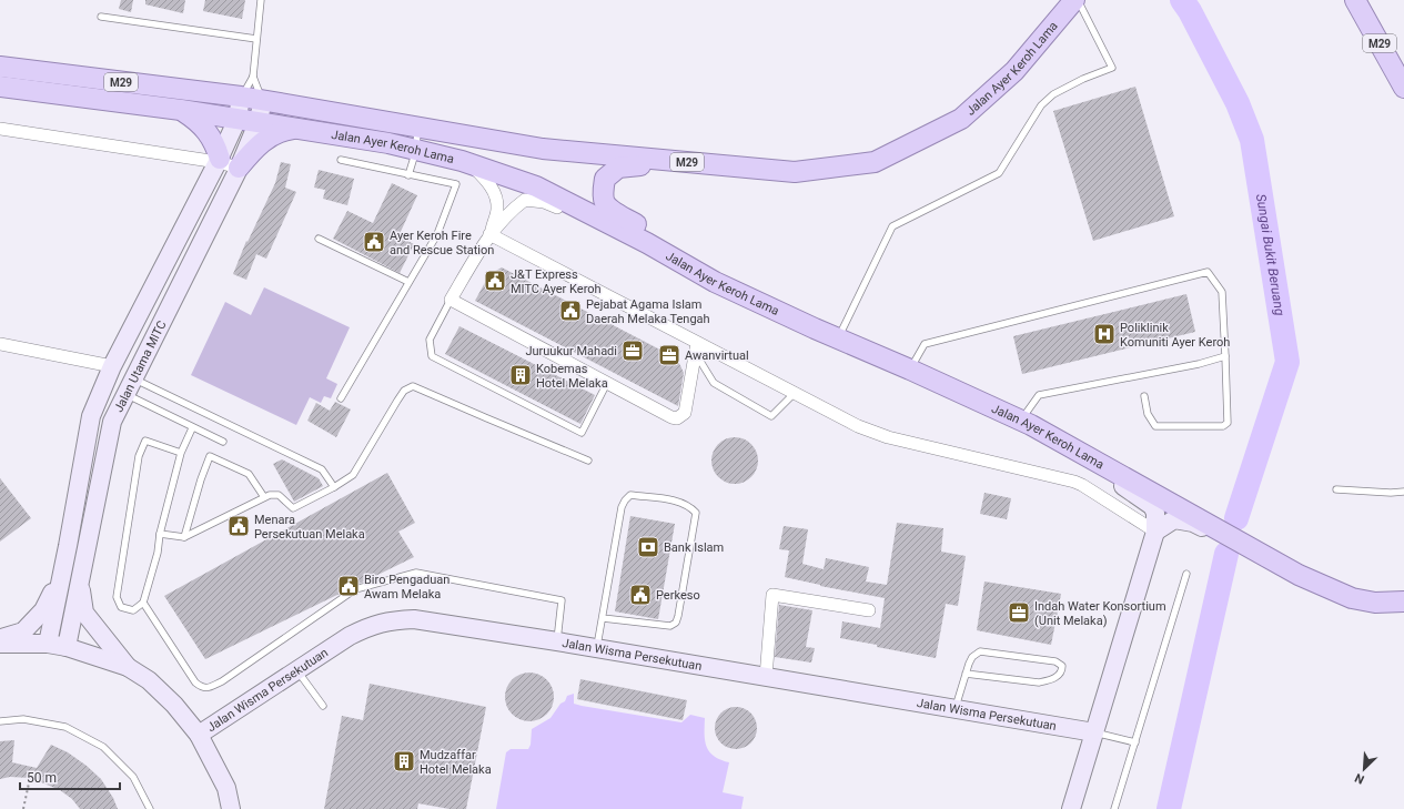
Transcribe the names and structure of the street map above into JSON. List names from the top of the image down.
{
  "streets": {
    "main road": [
      "M29",
      "Jalan Ayer Keroh Lama",
      "Jalan Utama MITC",
      "Jalan Wisma Persekutuan"
    ]
  },
  "crossings": [
    ["Jalan Ayer Keroh Lama", "Jalan Utama MITC"]
  ],
  "water": ["Sungai Bukit Beruang"],
  "places": {
    "public building": [
      "Ayer Keroh Fire and Rescue Station",
      "J&T Express MITC Ayer Keroh",
      "Pejabat Agama Islam Daerah Melaka Tengah",
      "Menara Persekutuan Melaka",
      "Biro Pengaduan Awam Melaka",
      "Perkeso"
    ],
    "hospital": ["Poliklinik Komuniti Ayer Keroh"],
    "office": ["Juruukur Mahadi", "Awanvirtual", "Indah Water Konsortium (Unit Melaka)"],
    "building": ["Kobemas Hotel Melaka", "Mudzaffar Hotel Melaka"],
    "bank": ["Bank Islam"]
  },
  "scale_bar": "50 m",
  "north": "bottom left"
}
